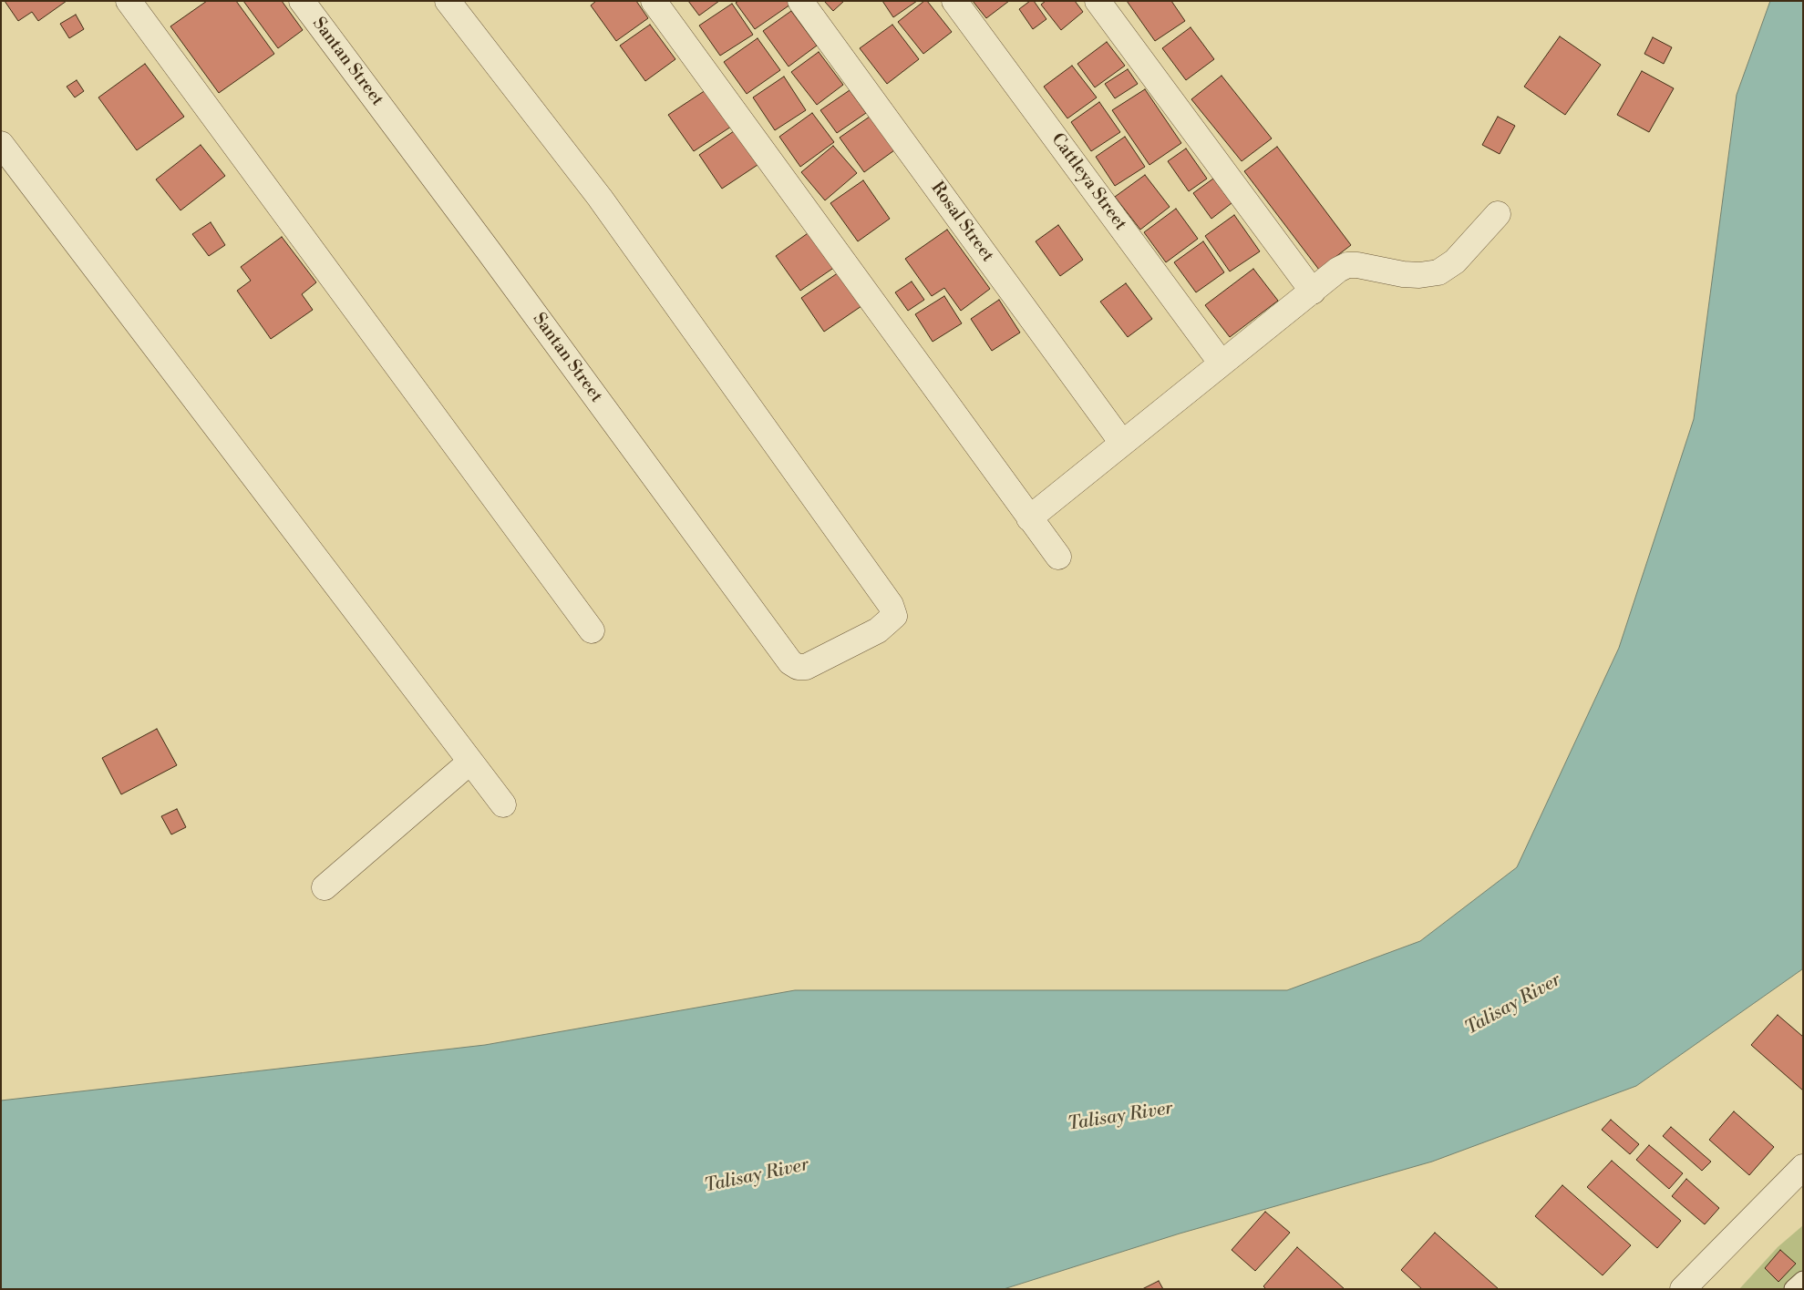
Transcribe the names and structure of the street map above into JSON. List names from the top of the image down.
{
  "streets": {
    "street": ["Santan Street", "Cattleya Street", "Rosal Street"]
  },
  "water": ["Talisay River"]
}
